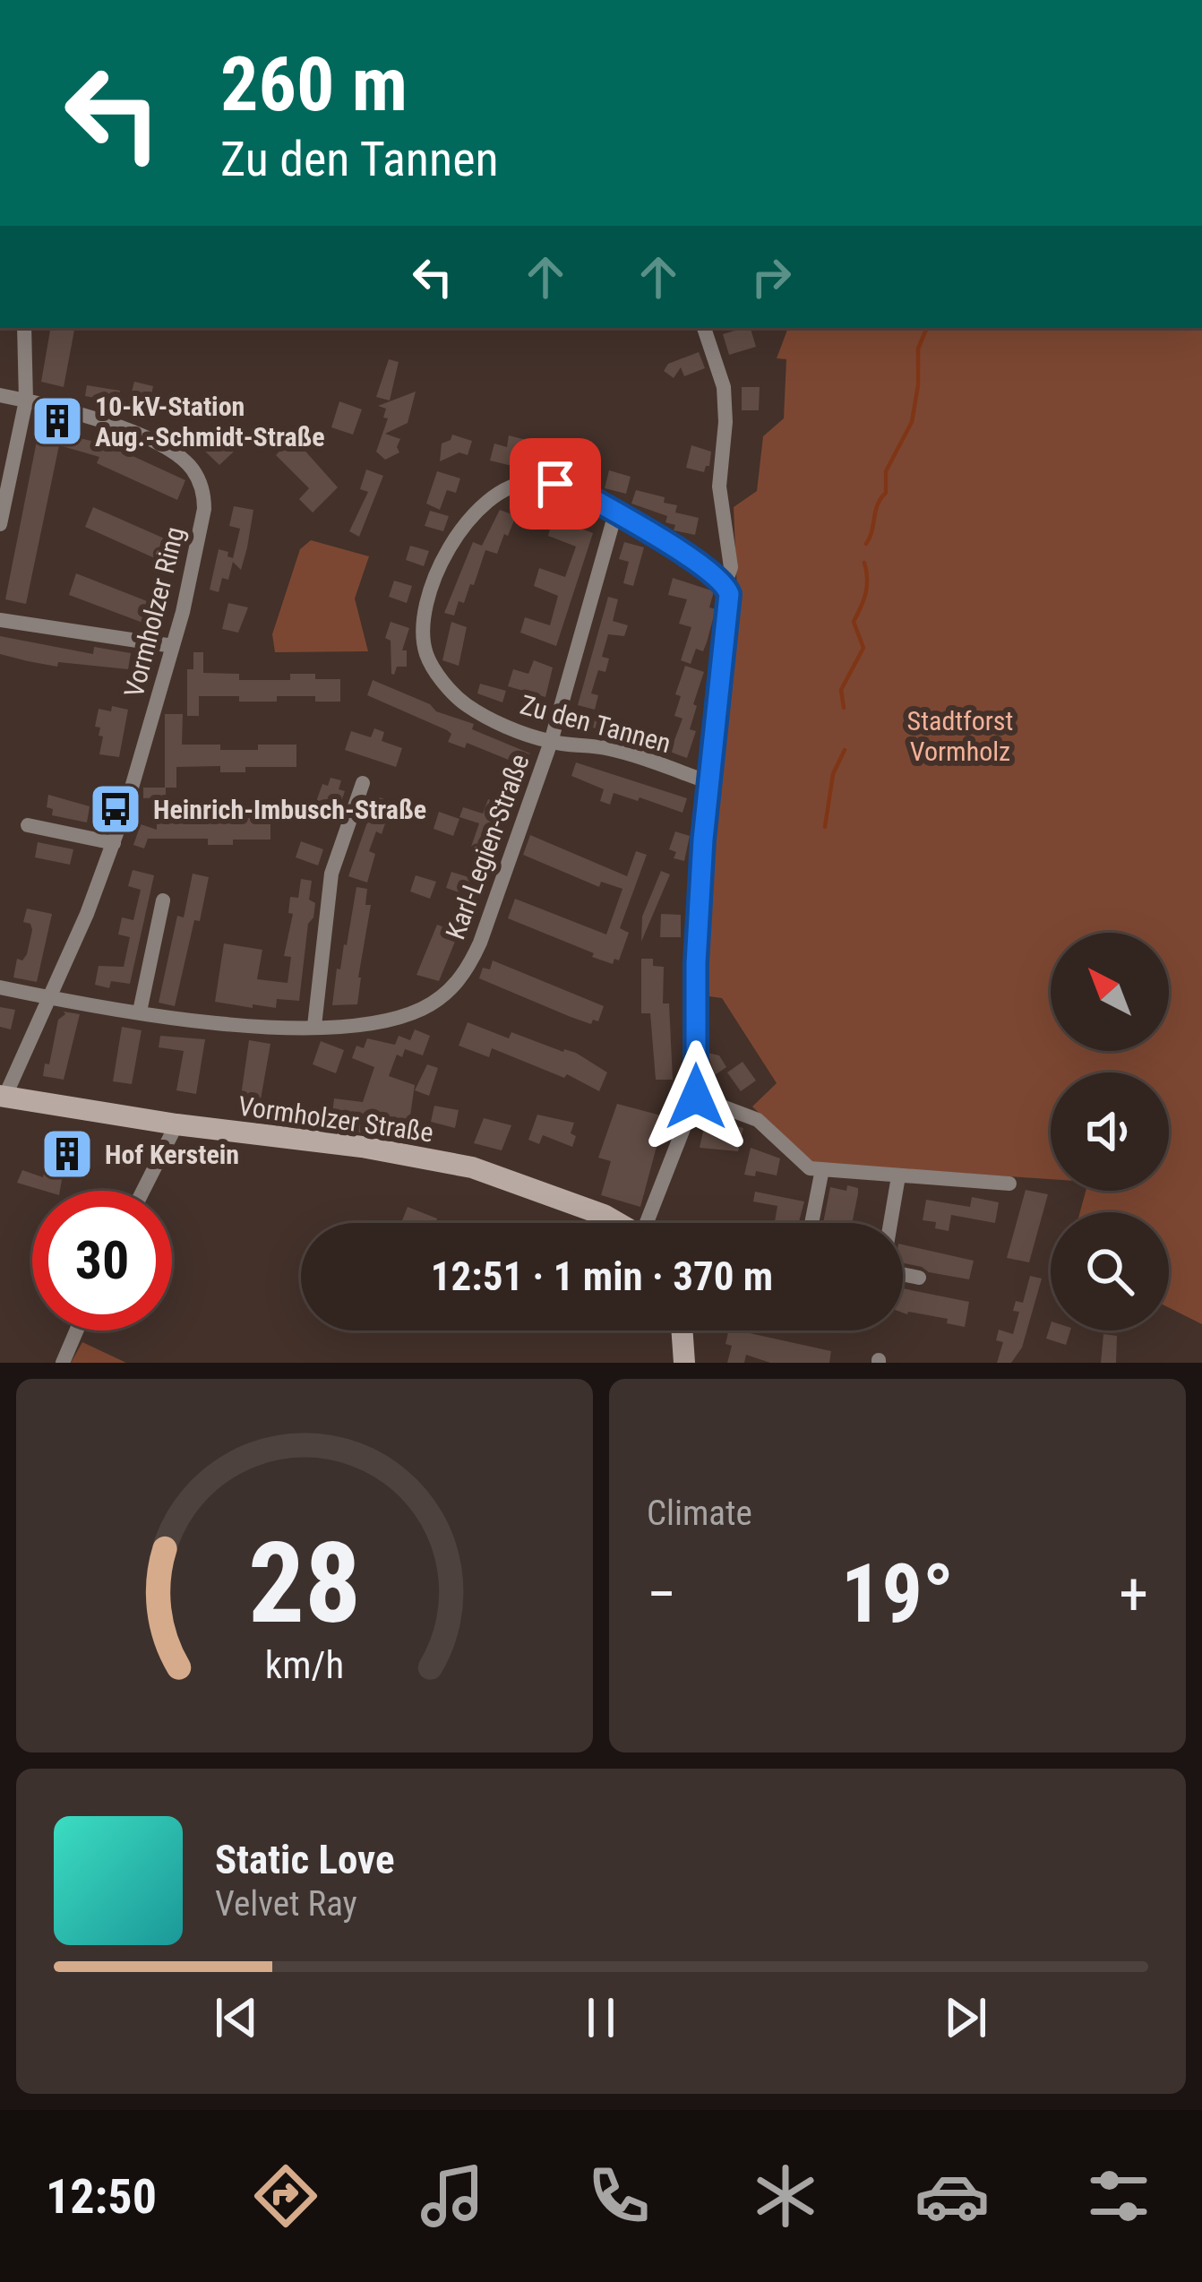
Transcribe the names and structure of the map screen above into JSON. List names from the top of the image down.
{
  "streets": {
    "main road": ["Vormholzer Straße"],
    "street": ["Vormholzer Ring", "Zu den Tannen", "Karl-Legien-Straße"]
  },
  "crossings": [
    ["Vormholzer Ring", "Karl-Legien-Straße"],
    ["Vormholzer Ring", "Vormholzer Straße"],
    ["Zu den Tannen", "Karl-Legien-Straße"]
  ],
  "parks": ["Stadtforst Vormholz"],
  "places": {
    "building": ["10-kV-Station Aug.-Schmidt-Straße", "Hof Kerstein"],
    "bus stop": ["Heinrich-Imbusch-Straße"]
  },
  "north": "top left",
  "page": {
    "turn": ["260 m", "Zu den Tannen"],
    "limit": "30",
    "trip": "12:51 · 1 min · 370 m",
    "tile": "Climate",
    "heat": ["−", "19°", "+"],
    "song": ["Static Love", "Velvet Ray"],
    "tabs": "12:50",
    "gauge": ["28", "km/h"]
  }
}
